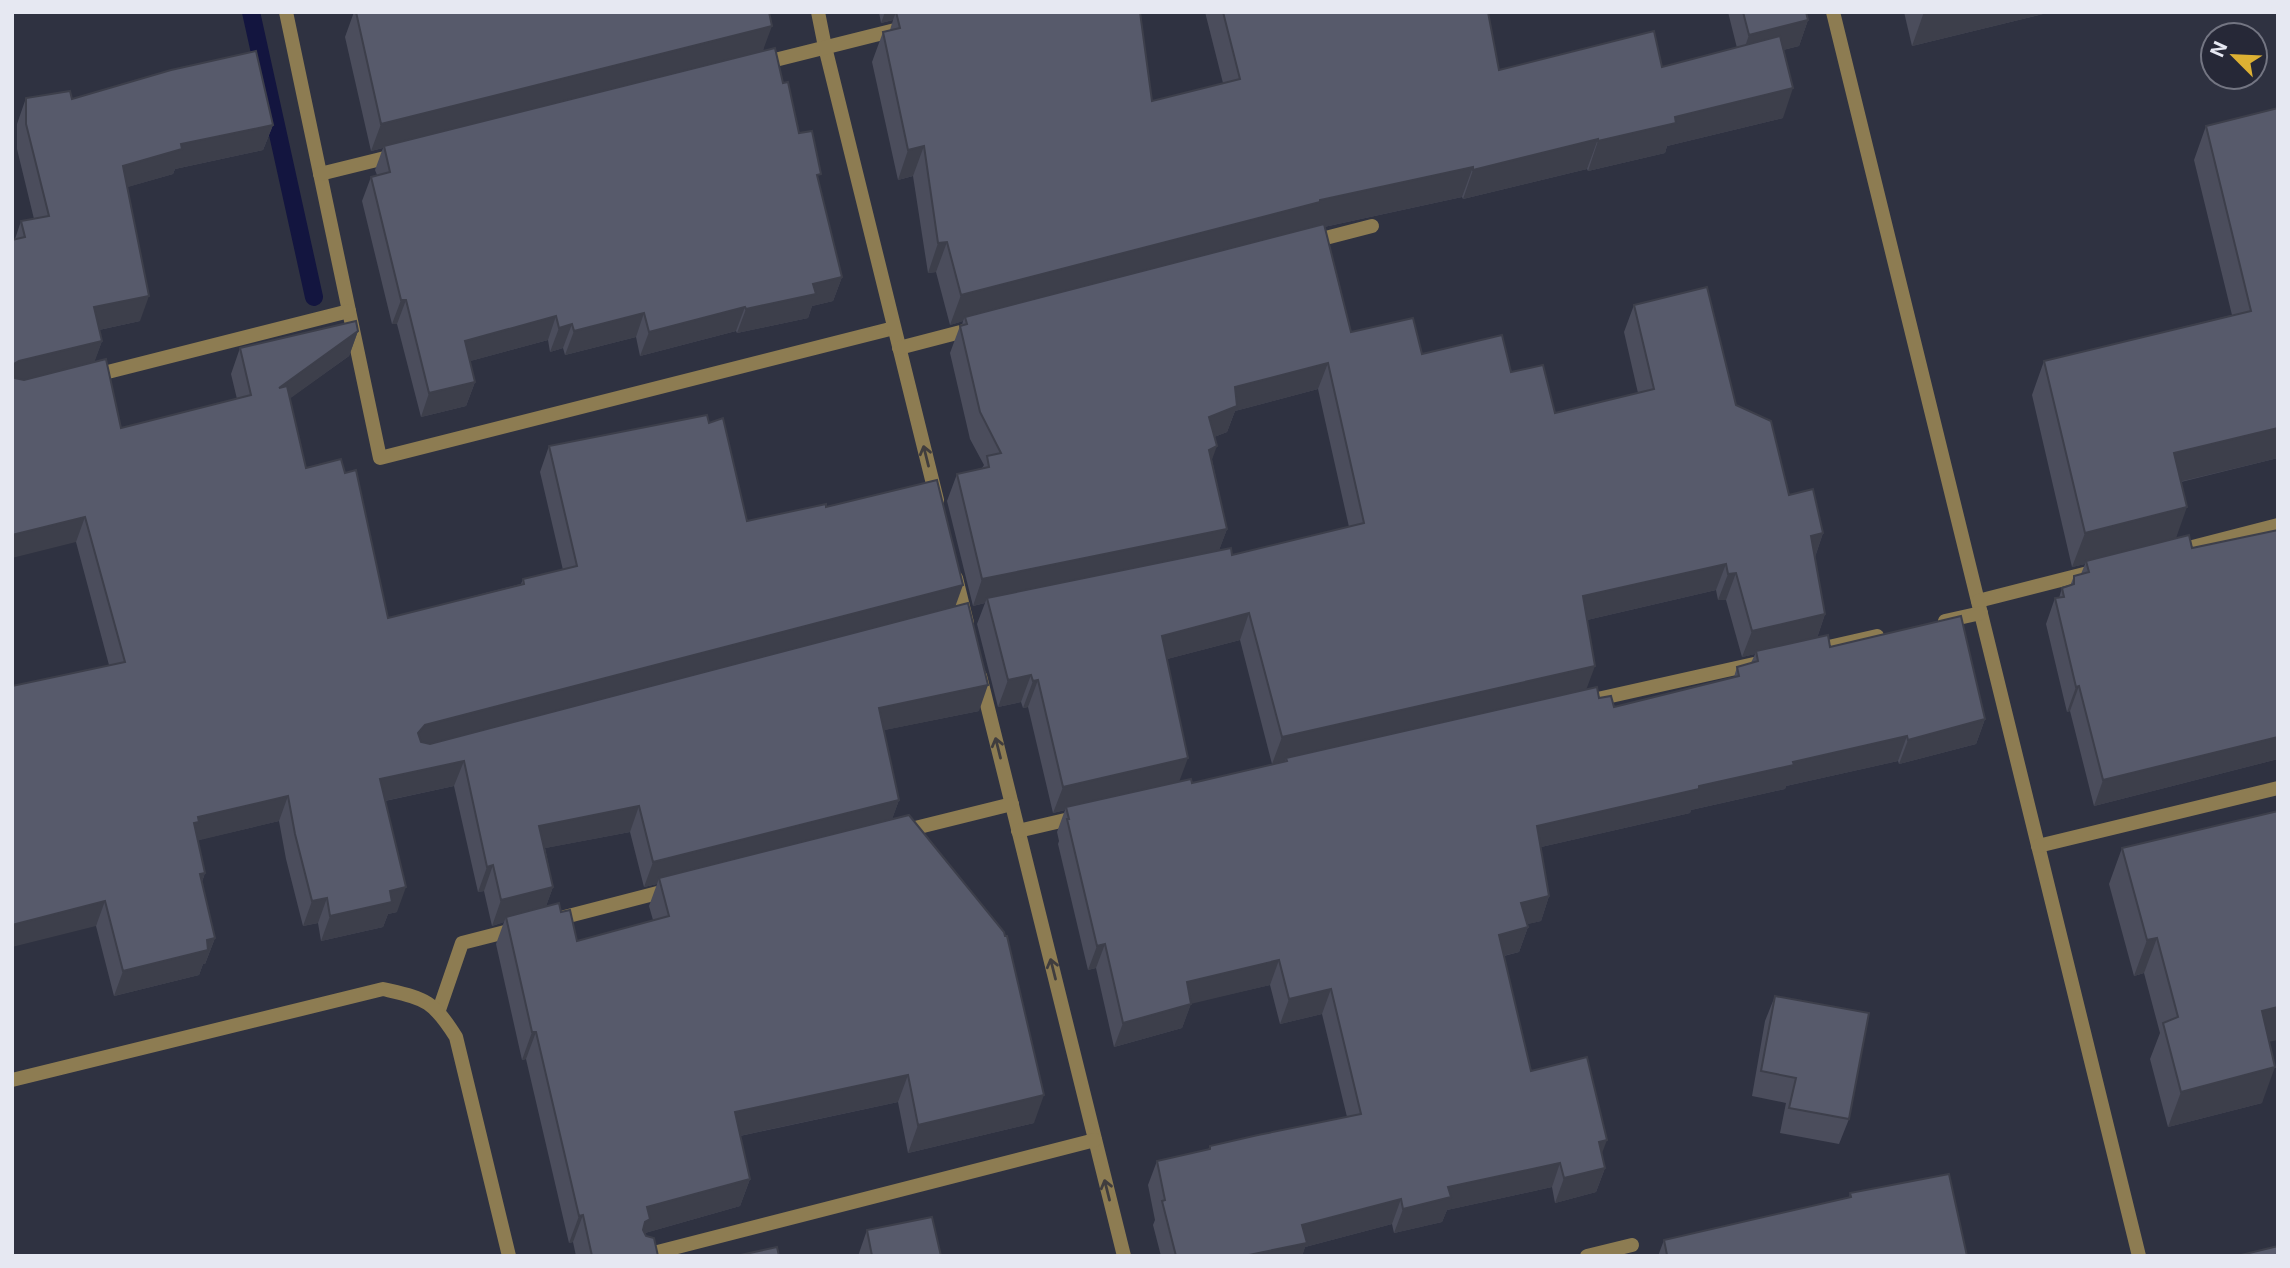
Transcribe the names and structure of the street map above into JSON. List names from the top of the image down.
{
  "north": "top left"
}
